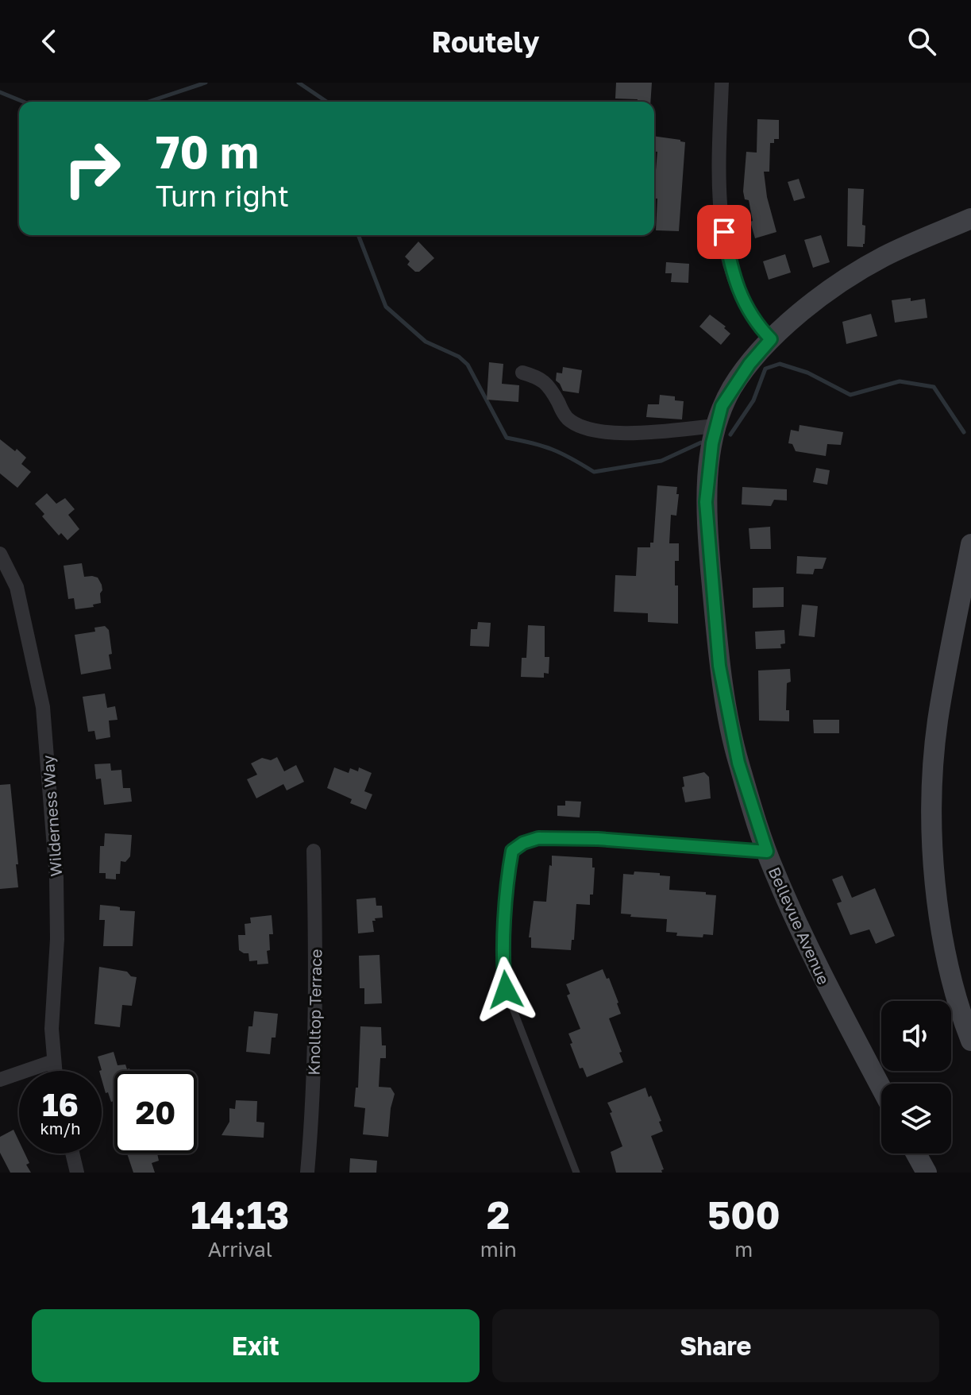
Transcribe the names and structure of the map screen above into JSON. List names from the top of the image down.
{
  "streets": {
    "street": ["Wilderness Way", "Bellevue Avenue", "Knolltop Terrace"]
  },
  "page": {
    "header": "Routely",
    "turn": ["70 m", "Turn right"],
    "speed": "16 km/h",
    "limit": "20",
    "eta": [
      "14:13",
      "Arrival",
      "2",
      "min",
      "500",
      "m"
    ],
    "buttons": ["Exit", "Share"]
  }
}
